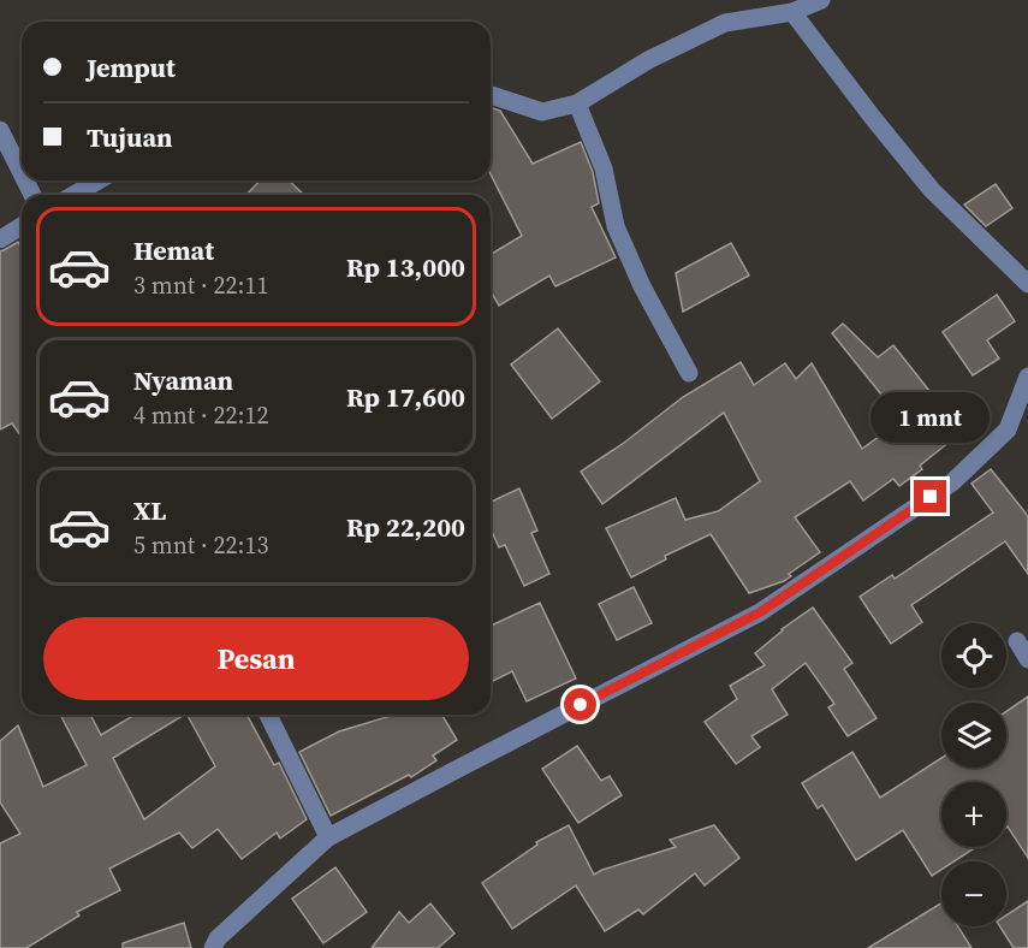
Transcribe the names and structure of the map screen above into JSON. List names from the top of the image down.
{
  "page": {
    "banner": ["Jemput", "Tujuan"],
    "list": [
      {
        "name": "Hemat",
        "note": "3 mnt · 22:11",
        "value": "Rp 13,000"
      },
      {
        "name": "Nyaman",
        "note": "4 mnt · 22:12",
        "value": "Rp 17,600"
      },
      {
        "name": "XL",
        "note": "5 mnt · 22:13",
        "value": "Rp 22,200"
      }
    ],
    "bubble": "1 mnt",
    "buttons": "Pesan",
    "map_buttons": ["+", "−"]
  }
}
